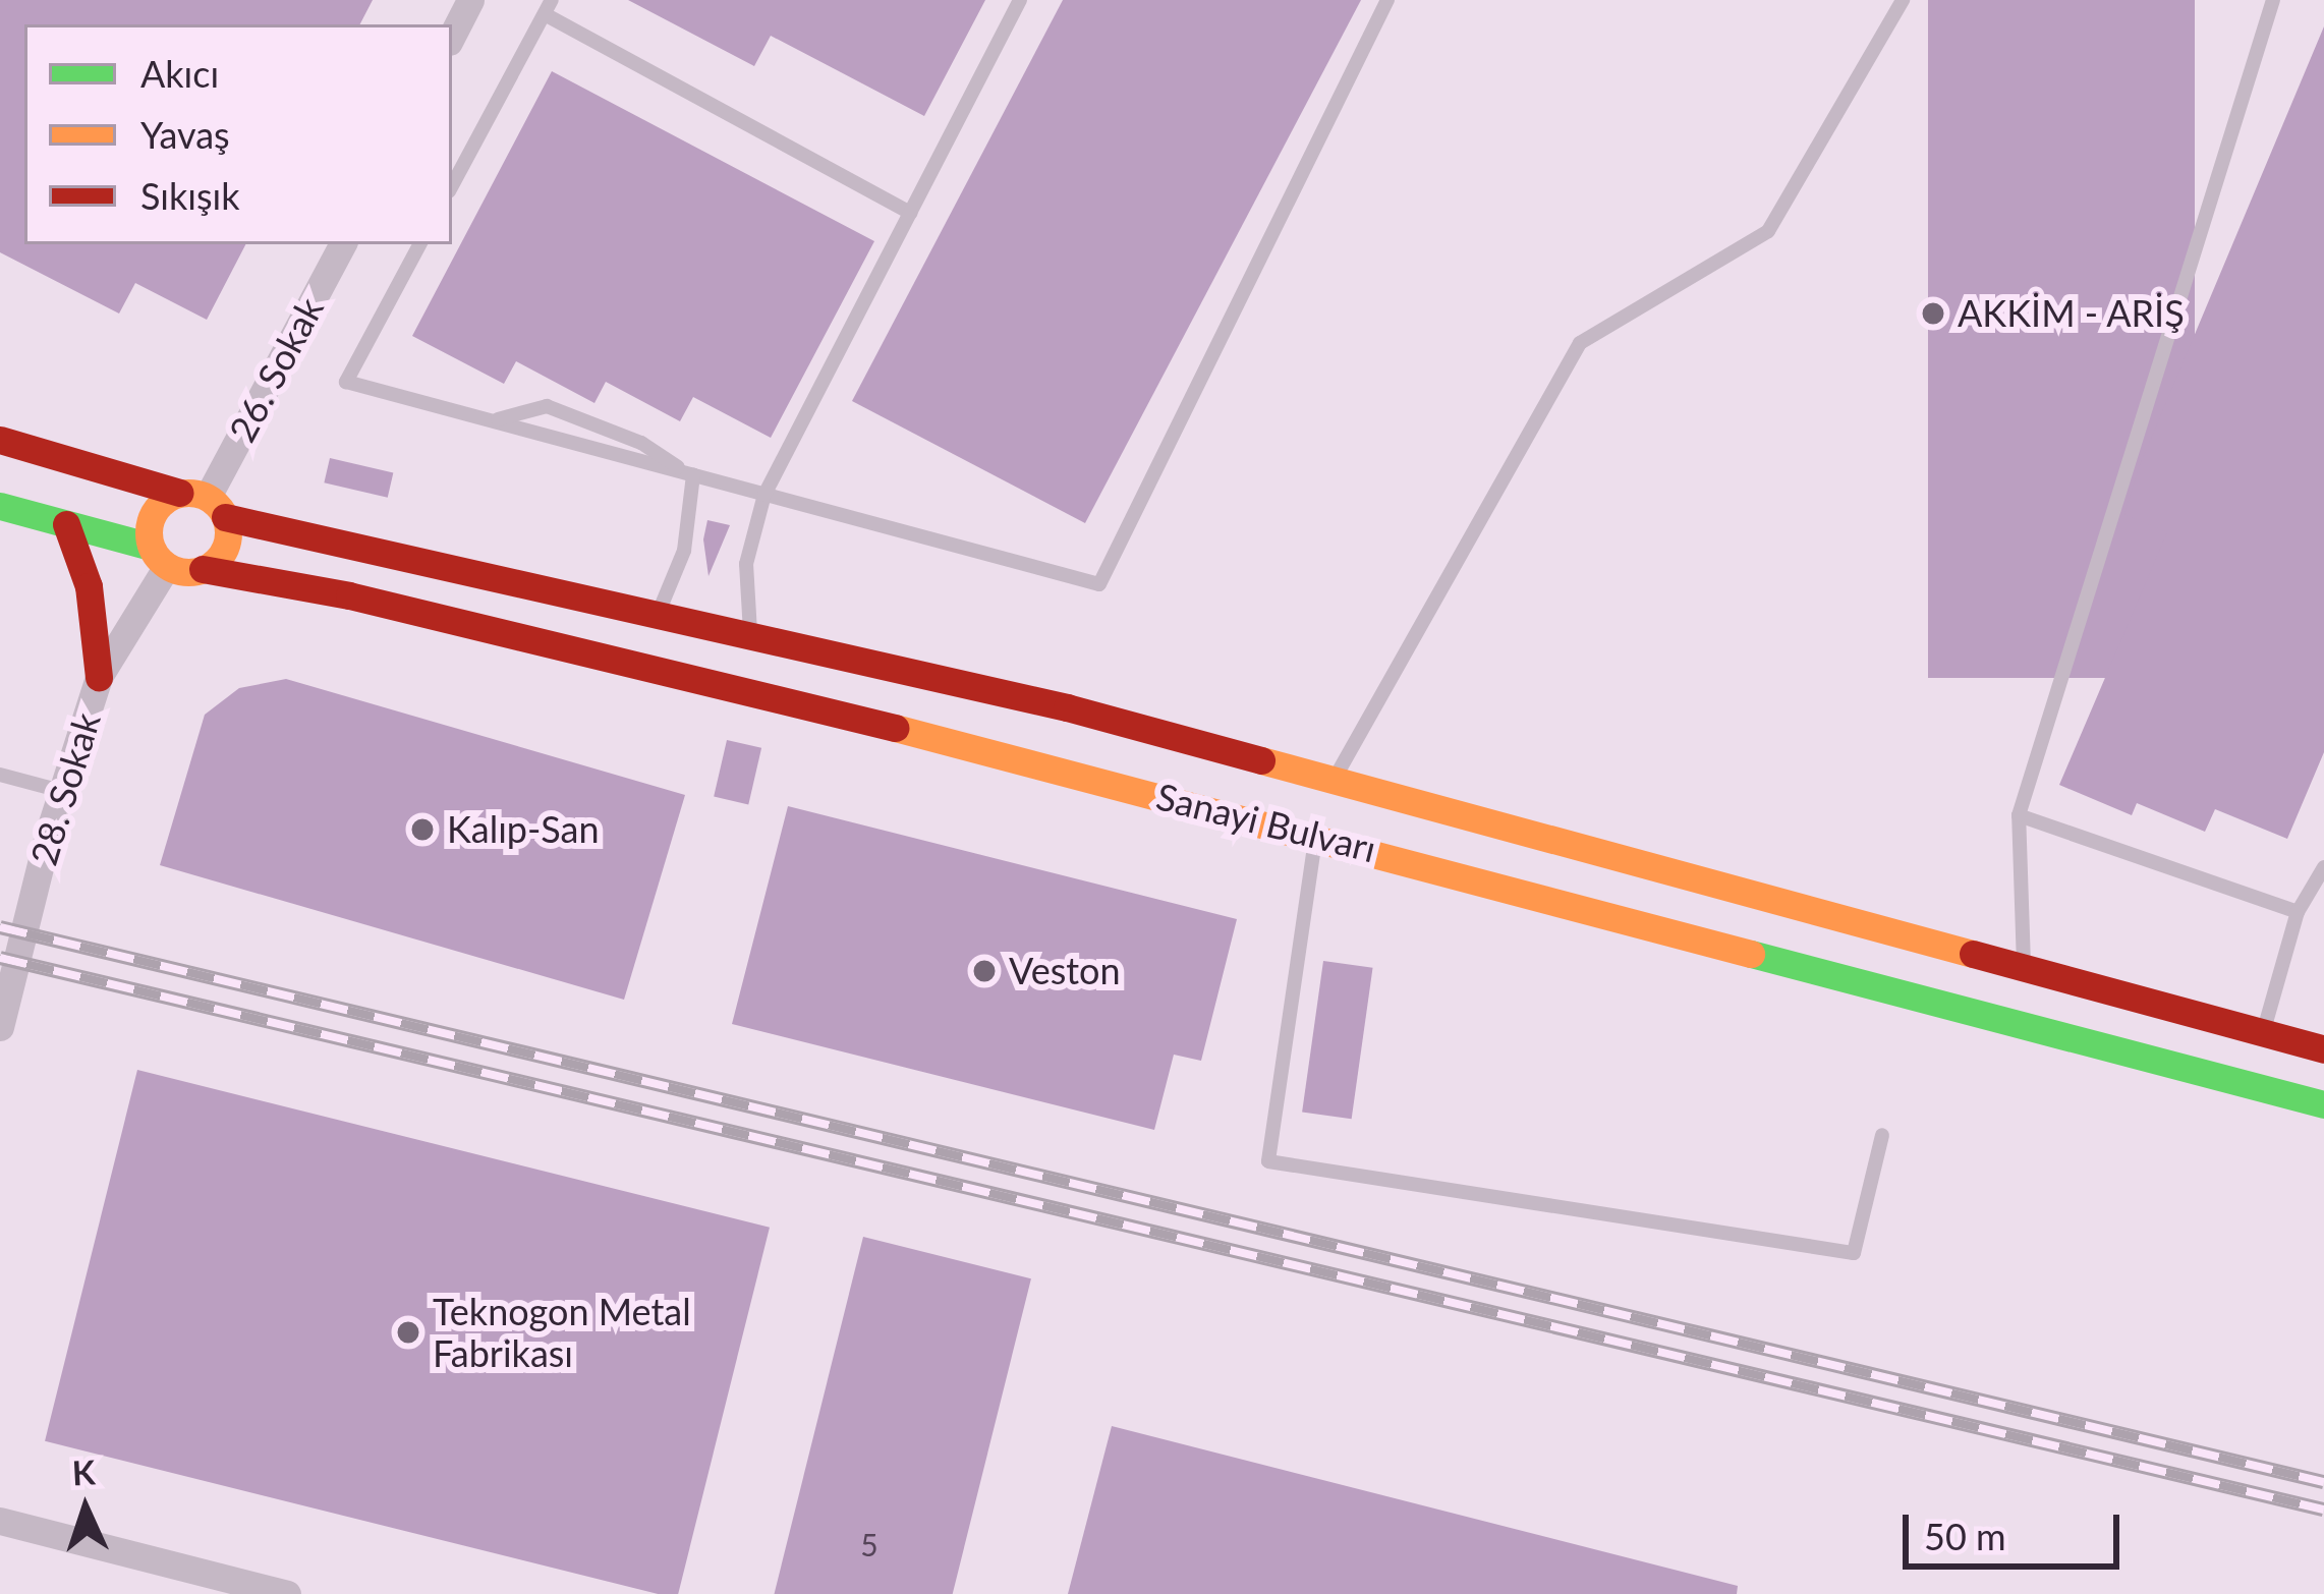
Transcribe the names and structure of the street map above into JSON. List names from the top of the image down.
{
  "streets": {
    "main road": ["Sanayi Bulvarı"],
    "street": ["26. Sokak", "28. Sokak"]
  },
  "crossings": [
    ["26. Sokak", "Sanayi Bulvarı"],
    ["28. Sokak", "Sanayi Bulvarı"]
  ],
  "places": [
    "AKKİM - ARİŞ",
    "Kalıp-San",
    "Veston",
    "Teknogon Metal Fabrikası"
  ],
  "house_numbers": ["5"],
  "legend": ["Akıcı", "Yavaş", "Sıkışık"],
  "scale_bar": "50 m",
  "north": "top"
}
